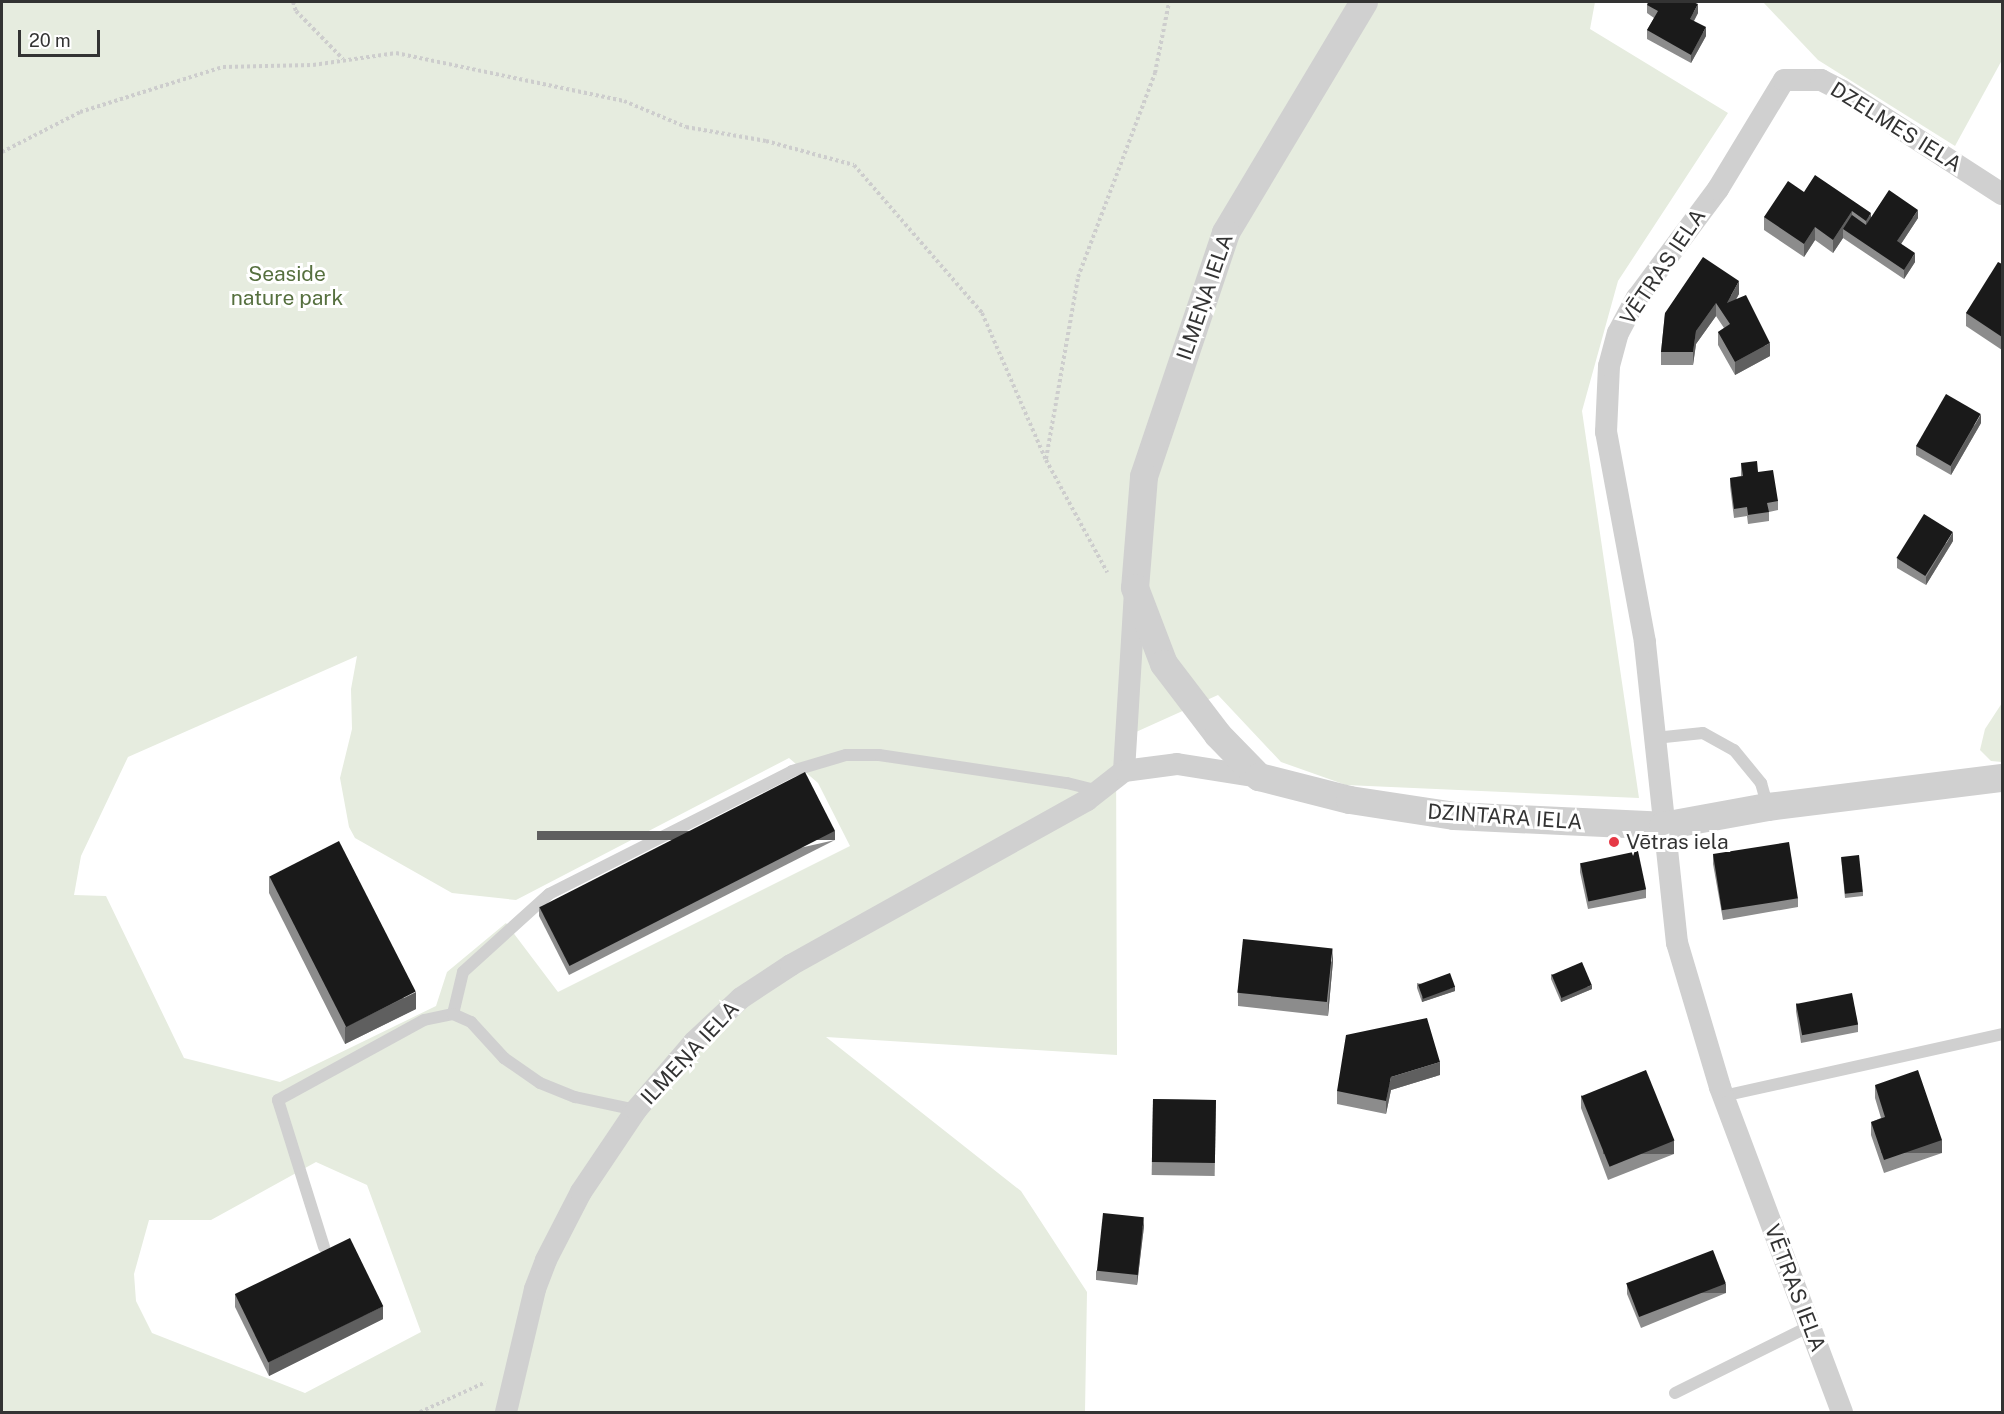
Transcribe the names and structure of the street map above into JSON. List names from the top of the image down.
{
  "streets": {
    "street": [
      "DZELMES IELA",
      "VĒTRAS IELA",
      "ILMEŅA IELA",
      "DZINTARA IELA"
    ]
  },
  "crossings": [
    ["DZELMES IELA", "VĒTRAS IELA"],
    ["VĒTRAS IELA", "DZINTARA IELA"],
    ["ILMEŅA IELA", "DZINTARA IELA"]
  ],
  "parks": ["Seaside nature park"],
  "places": ["Vētras iela"],
  "scale_bar": "20 m"
}
